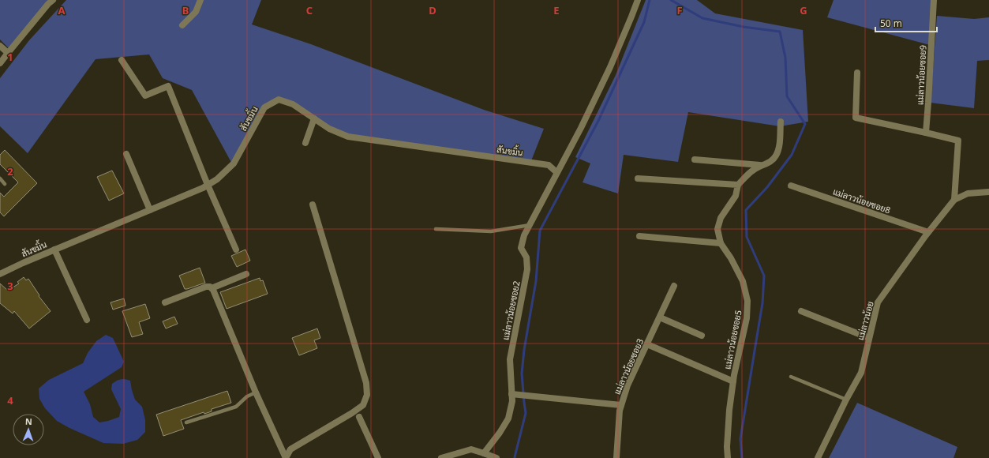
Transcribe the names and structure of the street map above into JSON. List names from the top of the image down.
{
  "streets": {
    "street": [
      "แม่ลาวน้อยซอย9",
      "สันขมิ้น",
      "แม่ลาวน้อยซอย8",
      "แม่ลาวน้อยซอย2",
      "แม่ลาวน้อย",
      "แม่ลาวน้อยซอย5",
      "แม่ลาวน้อยซอย3"
    ]
  },
  "crossings": [
    ["สันขมิ้น", "แม่ลาวน้อยซอย2"],
    ["แม่ลาวน้อยซอย8", "แม่ลาวน้อย"]
  ],
  "scale_bar": "50 m",
  "north": "top",
  "grid": {
    "columns": [
      "A",
      "B",
      "C",
      "D",
      "E",
      "F",
      "G"
    ],
    "rows": [
      "1",
      "2",
      "3",
      "4"
    ]
  }
}
